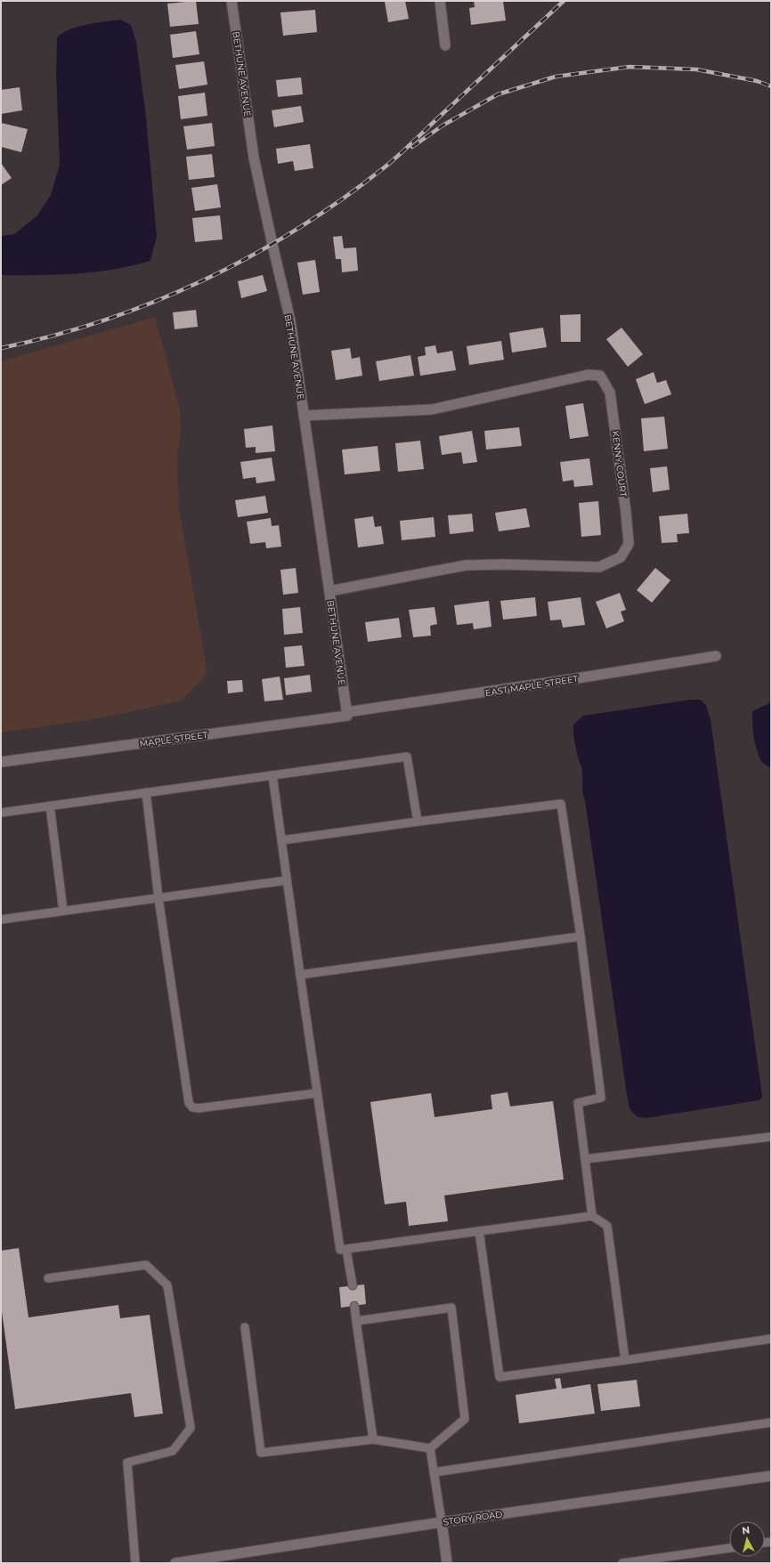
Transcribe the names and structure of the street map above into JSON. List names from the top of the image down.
{
  "streets": {
    "street": [
      "BETHUNE AVENUE",
      "KENNY COURT",
      "EAST MAPLE STREET",
      "MAPLE STREET",
      "STORY ROAD"
    ]
  },
  "crossings": [
    ["BETHUNE AVENUE", "KENNY COURT"],
    ["BETHUNE AVENUE", "EAST MAPLE STREET"],
    ["BETHUNE AVENUE", "MAPLE STREET"],
    ["EAST MAPLE STREET", "MAPLE STREET"]
  ],
  "north": "top"
}
